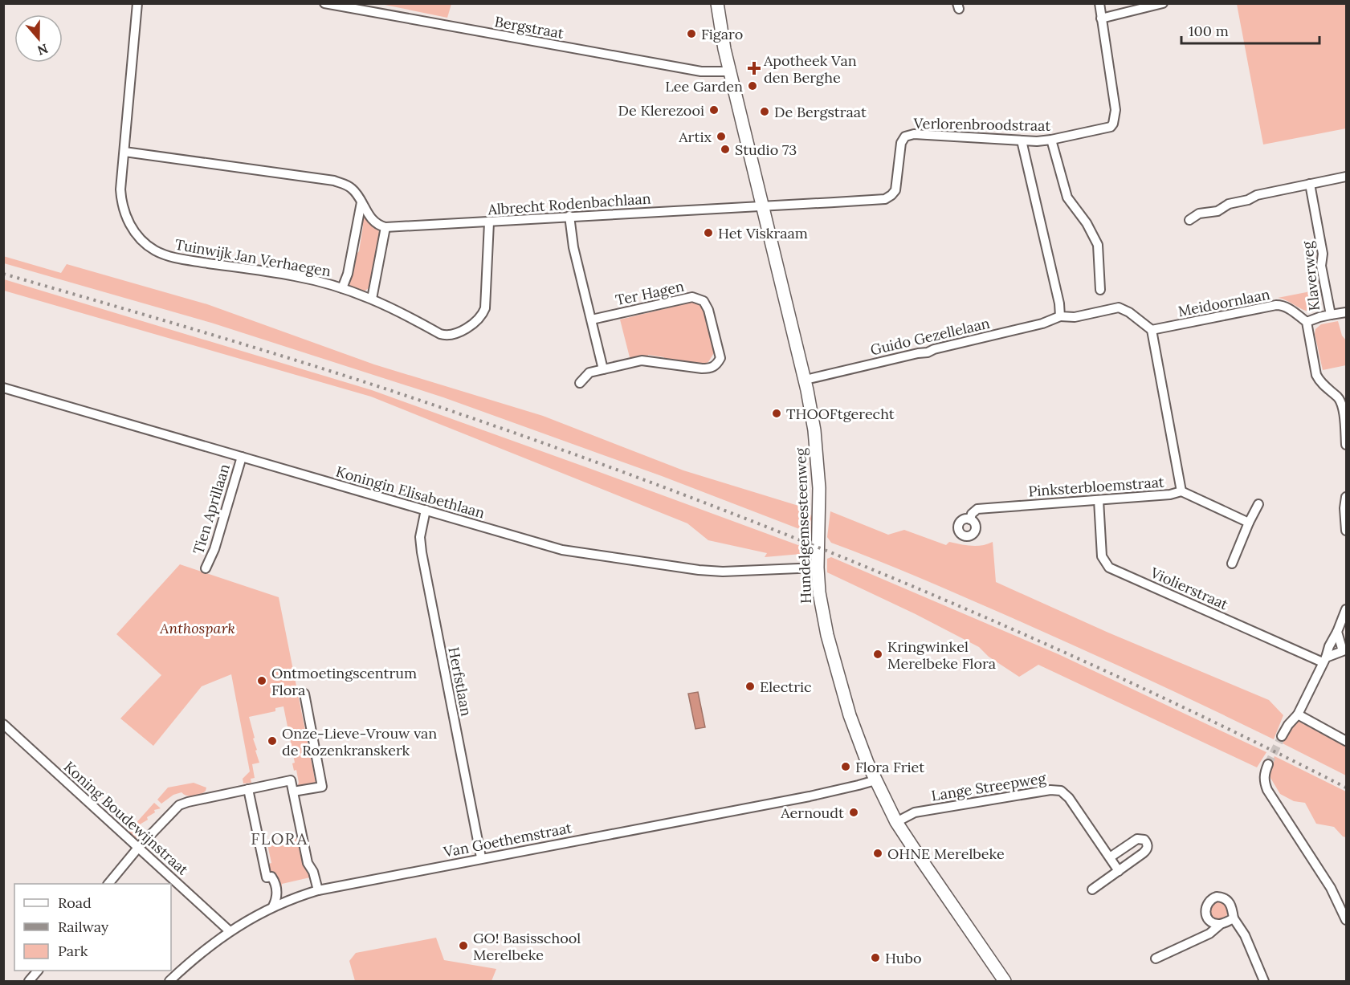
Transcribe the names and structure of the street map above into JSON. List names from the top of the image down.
{
  "streets": {
    "main road": ["Hundelgemsesteenweg"],
    "street": [
      "Bergstraat",
      "Verlorenbroodstraat",
      "Albrecht Rodenbachlaan",
      "Tuinwijk Jan Verhaegen",
      "Klaverweg",
      "Ter Hagen",
      "Meidoornlaan",
      "Guido Gezellelaan",
      "Pinksterbloemstraat",
      "Koningin Elisabethlaan",
      "Tien Aprillaan",
      "Violierstraat",
      "Herfstlaan",
      "Lange Streepweg",
      "Koning Boudewijnstraat",
      "Van Goethemstraat"
    ]
  },
  "crossings": [
    ["Bergstraat", "Hundelgemsesteenweg"],
    ["Verlorenbroodstraat", "Albrecht Rodenbachlaan"],
    ["Verlorenbroodstraat", "Hundelgemsesteenweg"],
    ["Albrecht Rodenbachlaan", "Tuinwijk Jan Verhaegen"],
    ["Albrecht Rodenbachlaan", "Hundelgemsesteenweg"],
    ["Klaverweg", "Meidoornlaan"],
    ["Meidoornlaan", "Guido Gezellelaan"],
    ["Meidoornlaan", "Pinksterbloemstraat"],
    ["Guido Gezellelaan", "Pinksterbloemstraat"],
    ["Guido Gezellelaan", "Hundelgemsesteenweg"],
    ["Pinksterbloemstraat", "Violierstraat"],
    ["Koningin Elisabethlaan", "Tien Aprillaan"],
    ["Koningin Elisabethlaan", "Hundelgemsesteenweg"],
    ["Koningin Elisabethlaan", "Herfstlaan"],
    ["Hundelgemsesteenweg", "Lange Streepweg"],
    ["Hundelgemsesteenweg", "Van Goethemstraat"],
    ["Herfstlaan", "Van Goethemstraat"],
    ["Koning Boudewijnstraat", "Van Goethemstraat"]
  ],
  "districts": ["FLORA"],
  "parks": ["Anthospark"],
  "places": {
    "other": [
      "Figaro",
      "Lee Garden",
      "De Klerezooi",
      "De Bergstraat",
      "Artix",
      "Studio 73",
      "Het Viskraam",
      "THOOFtgerecht",
      "Kringwinkel Merelbeke Flora",
      "Ontmoetingscentrum Flora",
      "Electric",
      "Onze-Lieve-Vrouw van de Rozenkranskerk",
      "Flora Friet",
      "Aernoudt",
      "OHNE Merelbeke",
      "GO! Basisschool Merelbeke",
      "Hubo"
    ],
    "health": ["Apotheek Van den Berghe"]
  },
  "legend": ["Road", "Railway", "Park"],
  "scale_bar": "100 m",
  "north": "bottom"
}
